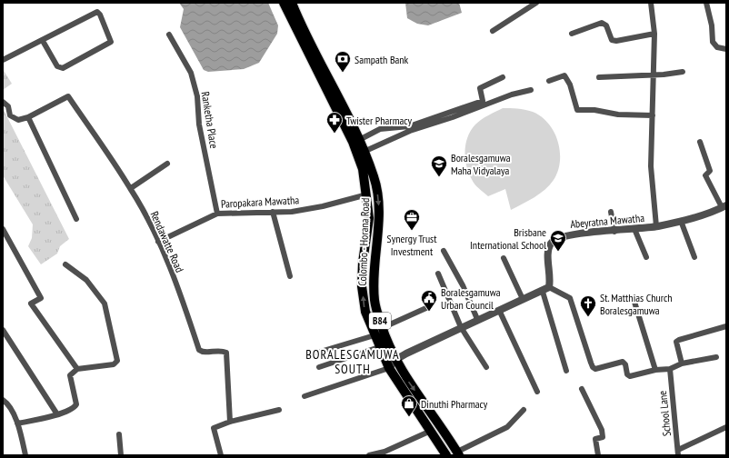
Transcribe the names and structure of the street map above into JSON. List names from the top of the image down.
{
  "streets": {
    "main road": ["Colombo - Horana Road", "B84"],
    "street": [
      "Ranketha Place",
      "Paropakara Mawatha",
      "Abeyratna Mawatha",
      "Rendawatte Road",
      "School Lane"
    ]
  },
  "crossings": [
    ["Ranketha Place", "Paropakara Mawatha"],
    ["Paropakara Mawatha", "Rendawatte Road"],
    ["Paropakara Mawatha", "Colombo - Horana Road"]
  ],
  "districts": ["BORALESGAMUWA SOUTH"],
  "places": {
    "bank": ["Sampath Bank"],
    "pharmacy": ["Twister Pharmacy"],
    "school or university": ["Boralesgamuwa Maha Vidyalaya", "Brisbane International School"],
    "office": ["Synergy Trust Investment"],
    "public building": ["Boralesgamuwa Urban Council"],
    "church": ["St. Matthias Church Boralesgamuwa"],
    "shop": ["Dinuthi Pharmacy"]
  }
}
